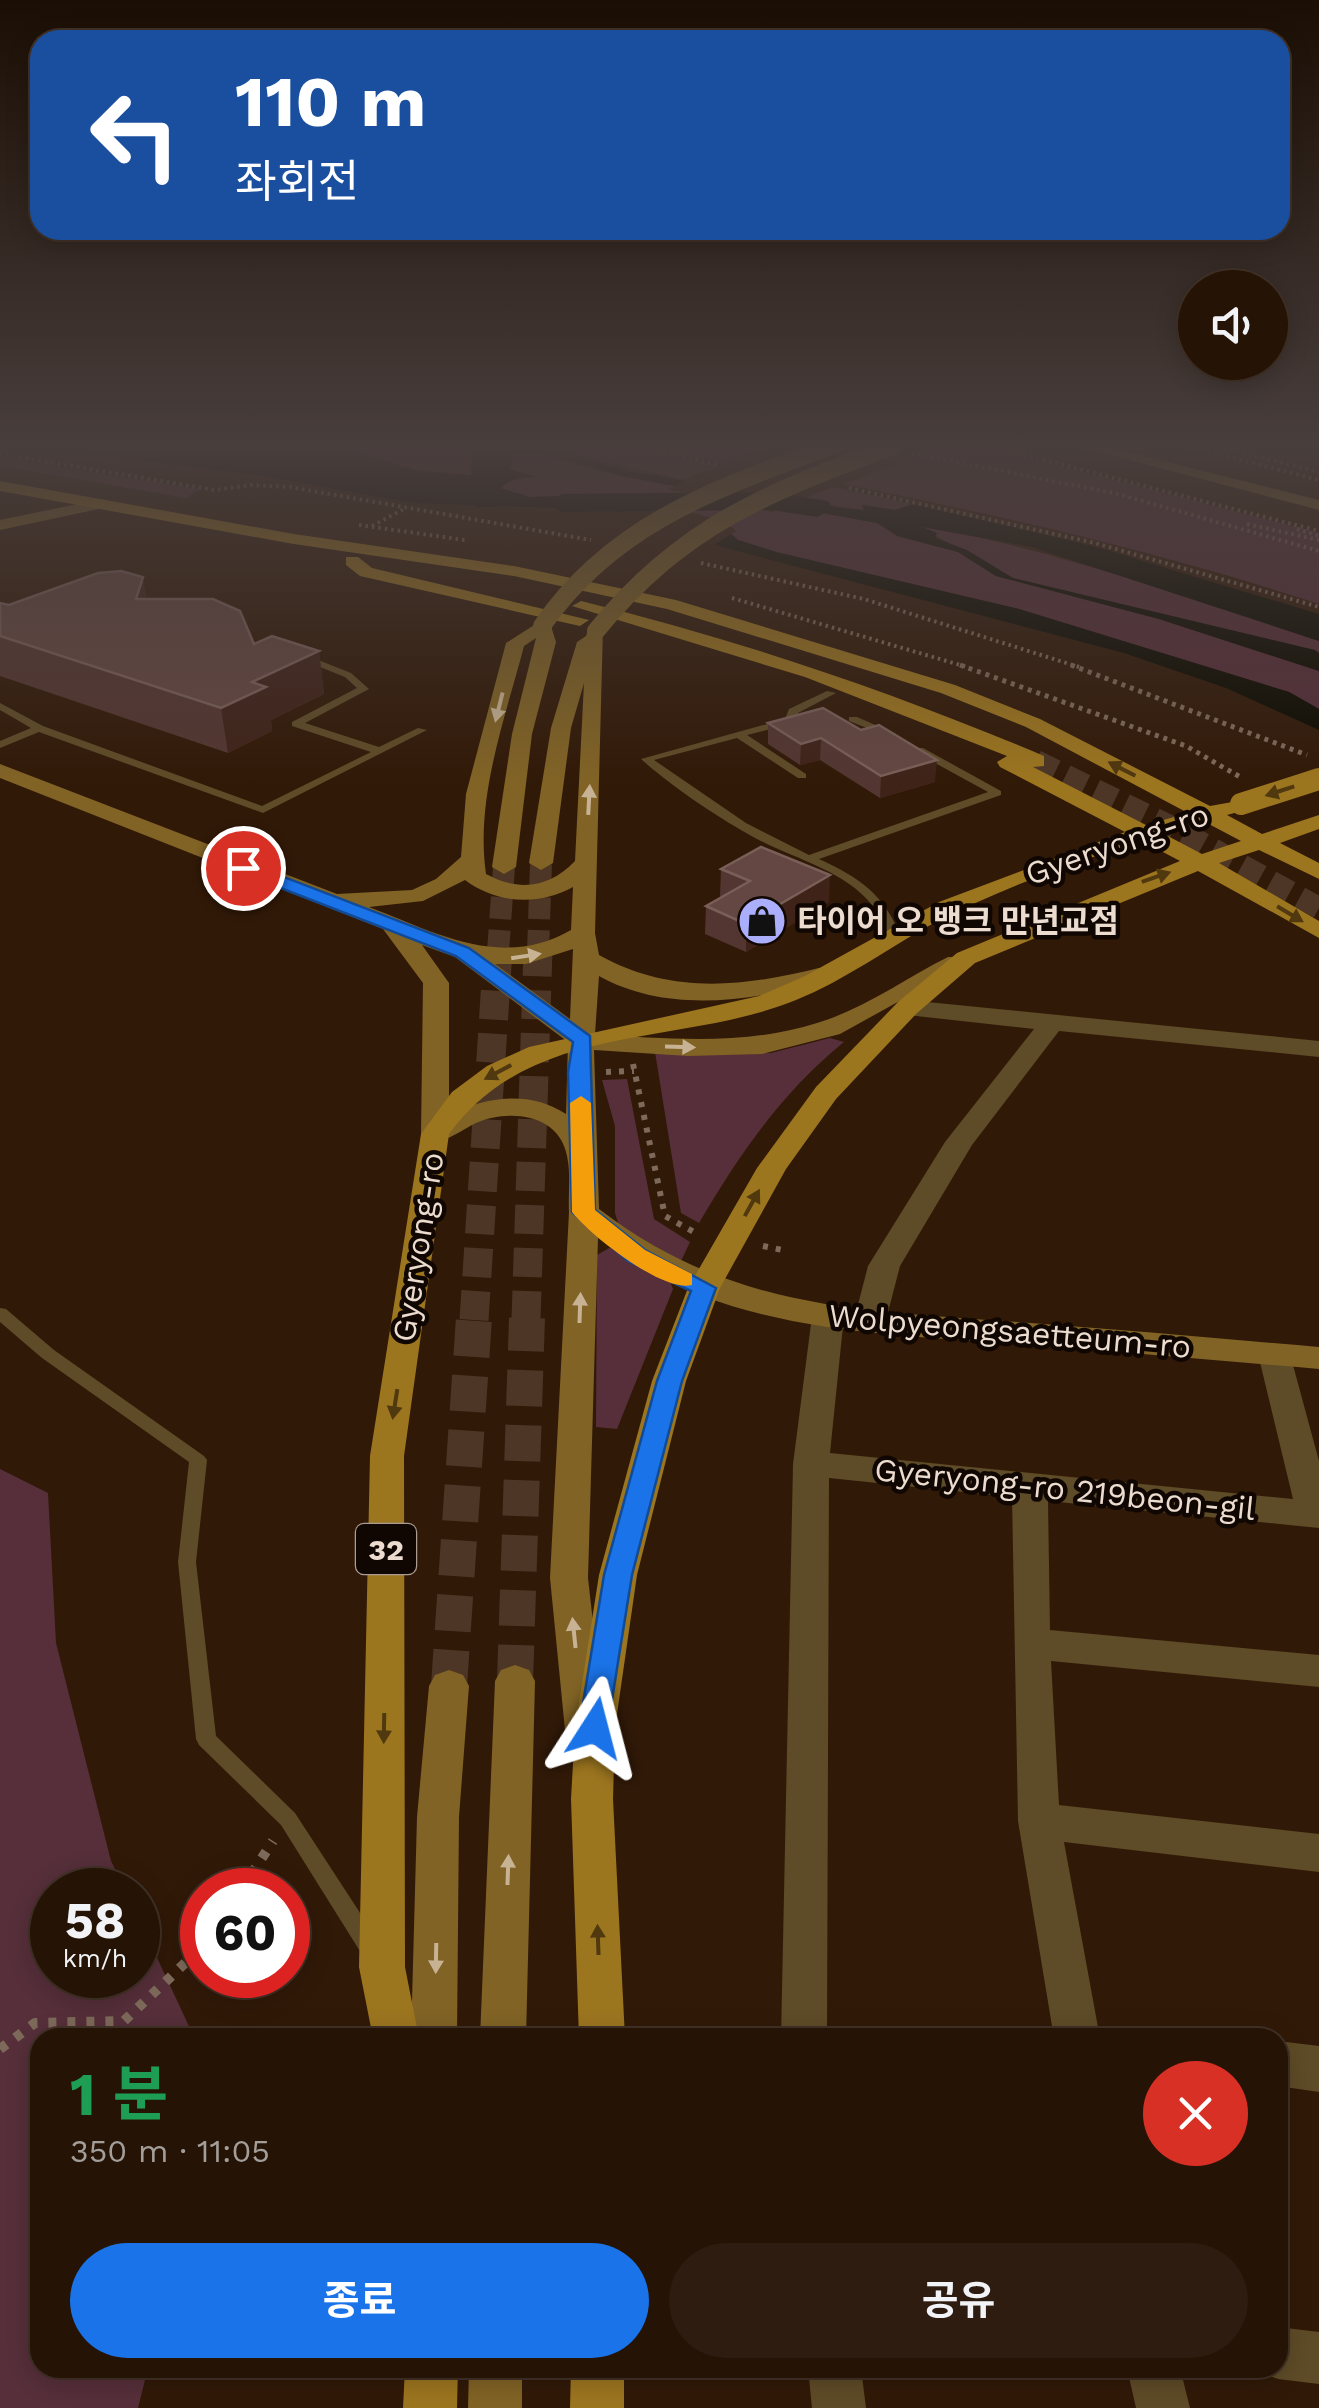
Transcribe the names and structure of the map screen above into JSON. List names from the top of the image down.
{
  "streets": {
    "main road": ["Gyeryong-ro", "32"],
    "street": ["Wolpyeongsaetteum-ro", "Gyeryong-ro 219beon-gil"]
  },
  "crossings": [
    ["Gyeryong-ro", "Wolpyeongsaetteum-ro"],
    ["Gyeryong-ro", "32"]
  ],
  "places": {
    "shop": ["타이어 오 뱅크 만년교점"]
  },
  "page": {
    "turn": ["110 m", "좌회전"],
    "speed": "58 km/h",
    "limit": "60",
    "heading": ["1 분", "350 m · 11:05"],
    "buttons": ["종료", "공유"]
  }
}
